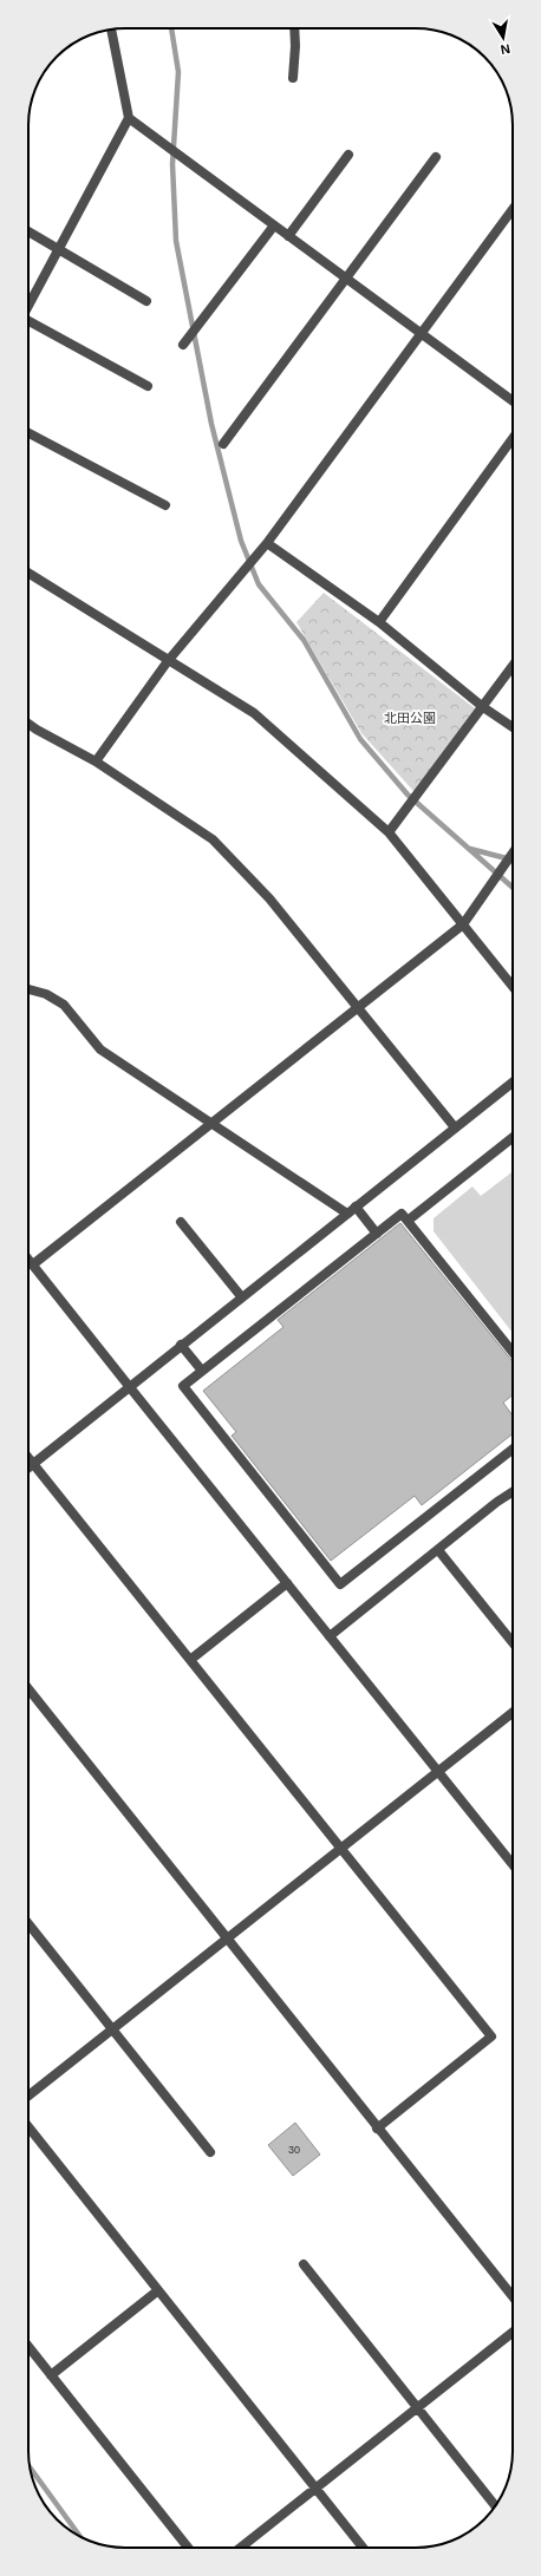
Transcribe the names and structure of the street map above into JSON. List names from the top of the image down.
{
  "parks": ["北田公園"],
  "house_numbers": ["30"],
  "north": "bottom"
}
